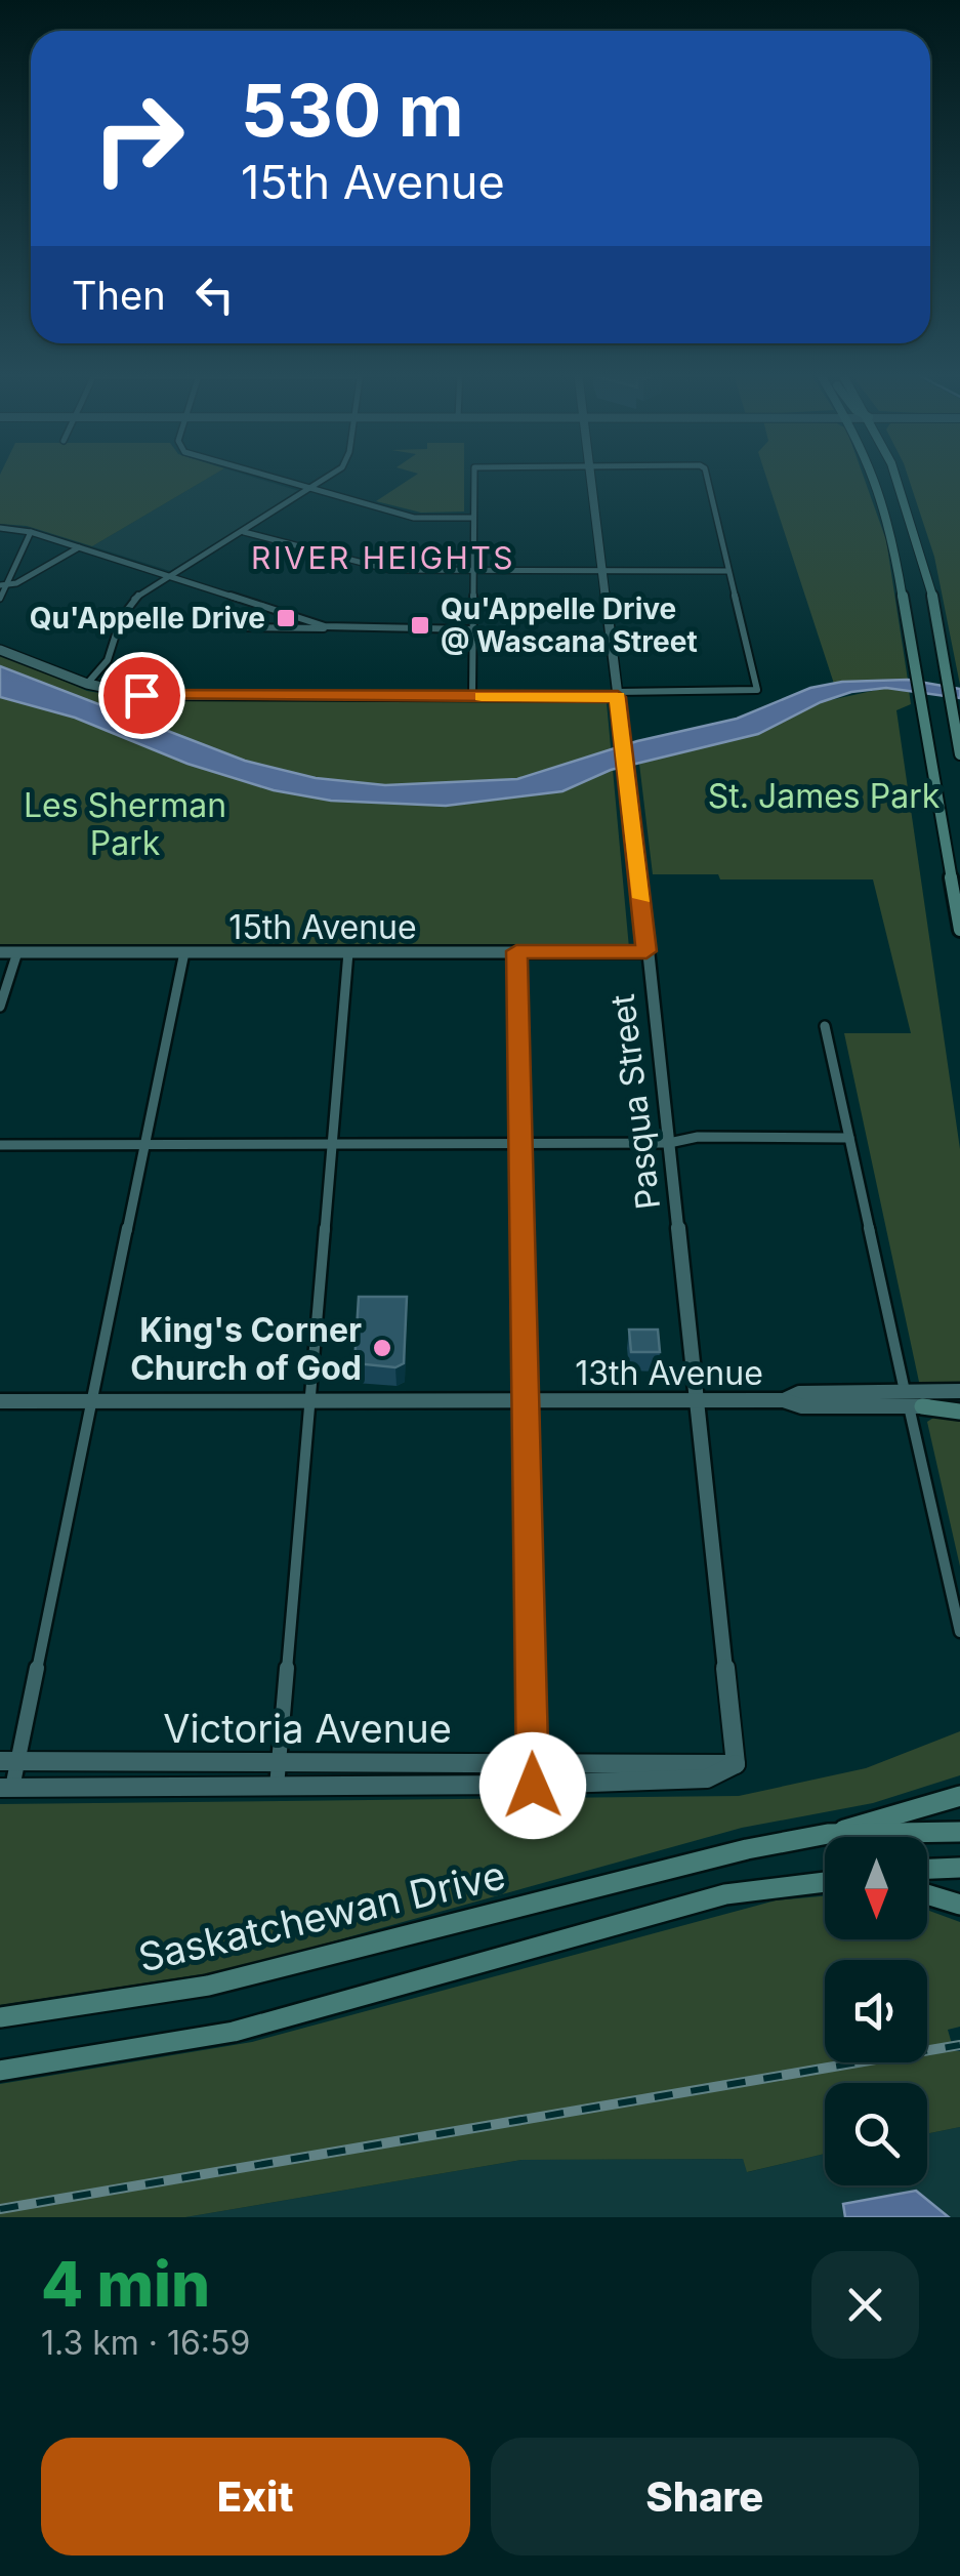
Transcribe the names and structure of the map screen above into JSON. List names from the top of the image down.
{
  "streets": {
    "main road": ["Saskatchewan Drive"],
    "street": [
      "15th Avenue",
      "Pasqua Street",
      "13th Avenue",
      "Victoria Avenue"
    ]
  },
  "crossings": [
    ["15th Avenue", "Pasqua Street"],
    ["Pasqua Street", "13th Avenue"],
    ["Pasqua Street", "Victoria Avenue"]
  ],
  "districts": ["RIVER HEIGHTS"],
  "parks": ["St. James Park", "Les Sherman Park"],
  "places": {
    "transit": ["Qu'Appelle Drive", "Qu'Appelle Drive @ Wascana Street"],
    "other": ["King's Corner Church of God"]
  },
  "north": "bottom",
  "page": {
    "turn": ["530 m", "15th Avenue"],
    "then": "Then",
    "heading": ["4 min", "1.3 km · 16:59"],
    "buttons": ["Exit", "Share"]
  }
}
